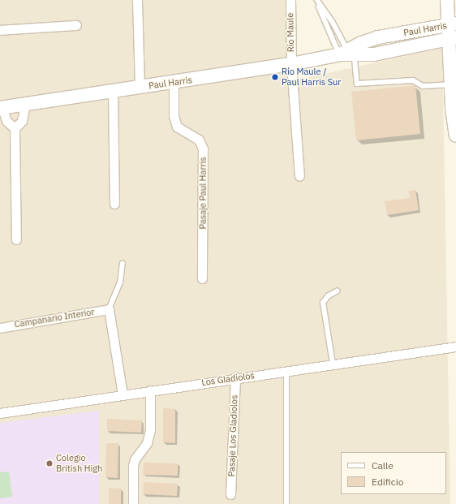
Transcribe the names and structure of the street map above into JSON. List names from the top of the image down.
{
  "streets": {
    "street": [
      "Paul Harris",
      "Río Maule",
      "Pasaje Paul Harris",
      "Campanario Interior",
      "Los Gladiolos",
      "Pasaje Los Gladiolos"
    ]
  },
  "crossings": [
    ["Paul Harris", "Río Maule"],
    ["Paul Harris", "Pasaje Paul Harris"],
    ["Los Gladiolos", "Pasaje Los Gladiolos"]
  ],
  "places": ["Río Maule / Paul Harris Sur", "Colegio British High"],
  "legend": ["Calle", "Edificio"]
}
